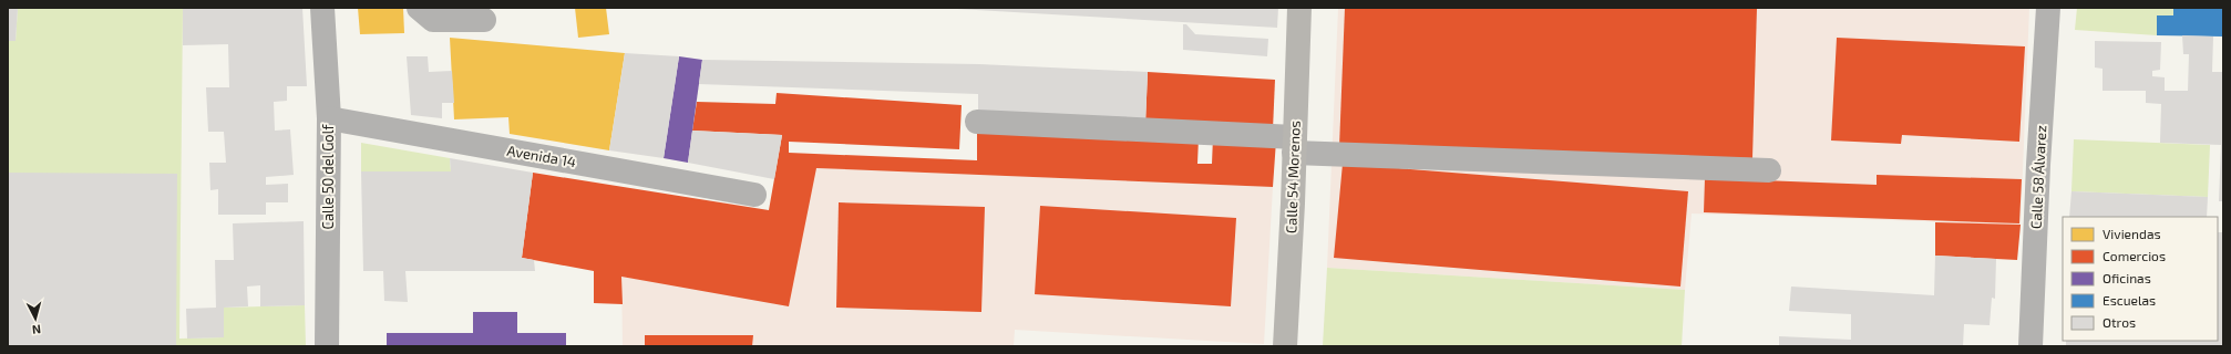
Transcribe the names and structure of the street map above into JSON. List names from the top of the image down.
{
  "streets": {
    "main road": ["Calle 54 Morenos"],
    "street": ["Avenida 14", "Calle 50 del Golf", "Calle 58 Álvarez"]
  },
  "crossings": [
    ["Avenida 14", "Calle 50 del Golf"]
  ],
  "legend": [
    "Viviendas",
    "Comercios",
    "Oficinas",
    "Escuelas",
    "Otros"
  ],
  "north": "bottom"
}
